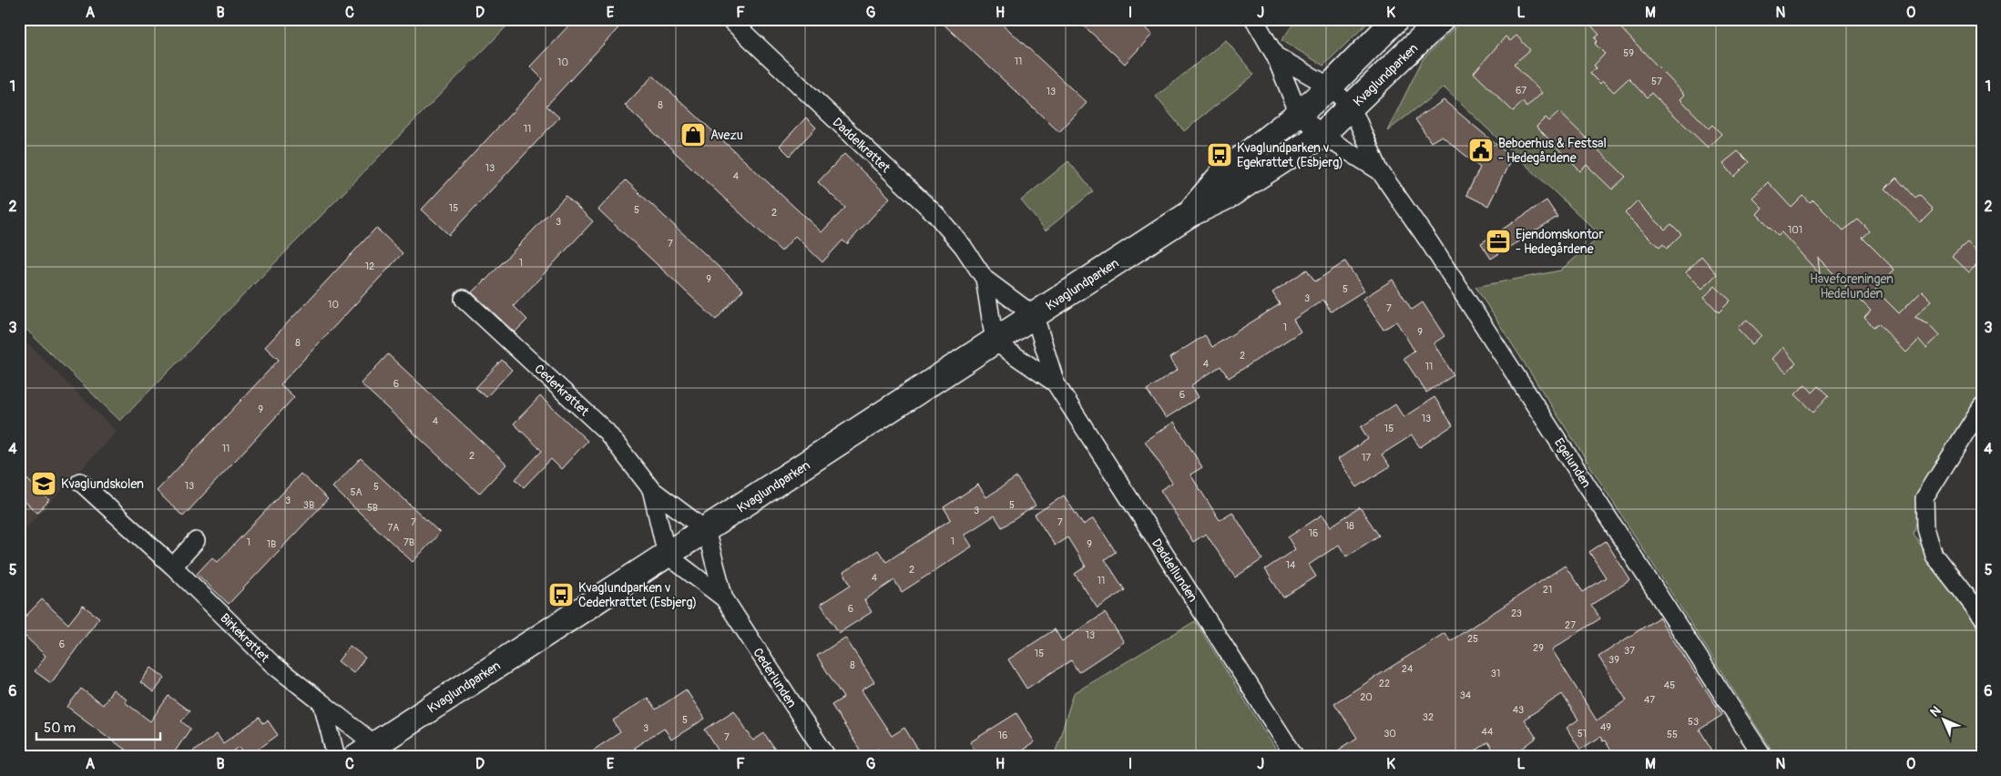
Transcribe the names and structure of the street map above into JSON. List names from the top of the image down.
{
  "streets": {
    "street": [
      "Kvaglundparken",
      "Daddelkrattet",
      "Cederkrattet",
      "Egelunden",
      "Daddellunden",
      "Birkekrattet",
      "Cederlunden"
    ]
  },
  "crossings": [
    ["Kvaglundparken", "Daddelkrattet"],
    ["Kvaglundparken", "Cederkrattet"],
    ["Kvaglundparken", "Egelunden"],
    ["Kvaglundparken", "Daddellunden"],
    ["Kvaglundparken", "Birkekrattet"],
    ["Kvaglundparken", "Cederlunden"],
    ["Daddelkrattet", "Daddellunden"],
    ["Cederkrattet", "Cederlunden"]
  ],
  "parks": ["Haveforeningen Hedelunden"],
  "places": {
    "shop": ["Avezu"],
    "public building": ["Beboerhus & Festsal - Hedegårdene"],
    "bus stop": ["Kvaglundparken v Egekrattet (Esbjerg)", "Kvaglundparken v Cederkrattet (Esbjerg)"],
    "office": ["Ejendomskontor - Hedegårdene"],
    "school or university": ["Kvaglundskolen"]
  },
  "house_numbers": [
    "59",
    "11",
    "10",
    "57",
    "67",
    "13",
    "8",
    "11",
    "13",
    "4",
    "15",
    "5",
    "2",
    "3",
    "101",
    "7",
    "1",
    "12",
    "9",
    "5",
    "3",
    "10",
    "7",
    "1",
    "9",
    "8",
    "2",
    "4",
    "11",
    "6",
    "6",
    "9",
    "13",
    "4",
    "15",
    "11",
    "2",
    "17",
    "13",
    "5",
    "5A",
    "3",
    "3B",
    "5",
    "5B",
    "3",
    "7",
    "7",
    "18",
    "7A",
    "16",
    "1",
    "1",
    "7B",
    "1B",
    "9",
    "14",
    "2",
    "4",
    "11",
    "21",
    "6",
    "23",
    "27",
    "13",
    "25",
    "6",
    "29",
    "37",
    "15",
    "39",
    "8",
    "24",
    "31",
    "22",
    "45",
    "34",
    "20",
    "47",
    "43",
    "32",
    "5",
    "53",
    "49",
    "3",
    "44",
    "30",
    "51",
    "55",
    "16",
    "7"
  ],
  "scale_bar": "50 m",
  "north": "top left",
  "grid": {
    "columns": [
      "A",
      "B",
      "C",
      "D",
      "E",
      "F",
      "G",
      "H",
      "I",
      "J",
      "K",
      "L",
      "M",
      "N",
      "O"
    ],
    "rows": [
      "1",
      "2",
      "3",
      "4",
      "5",
      "6"
    ]
  }
}
